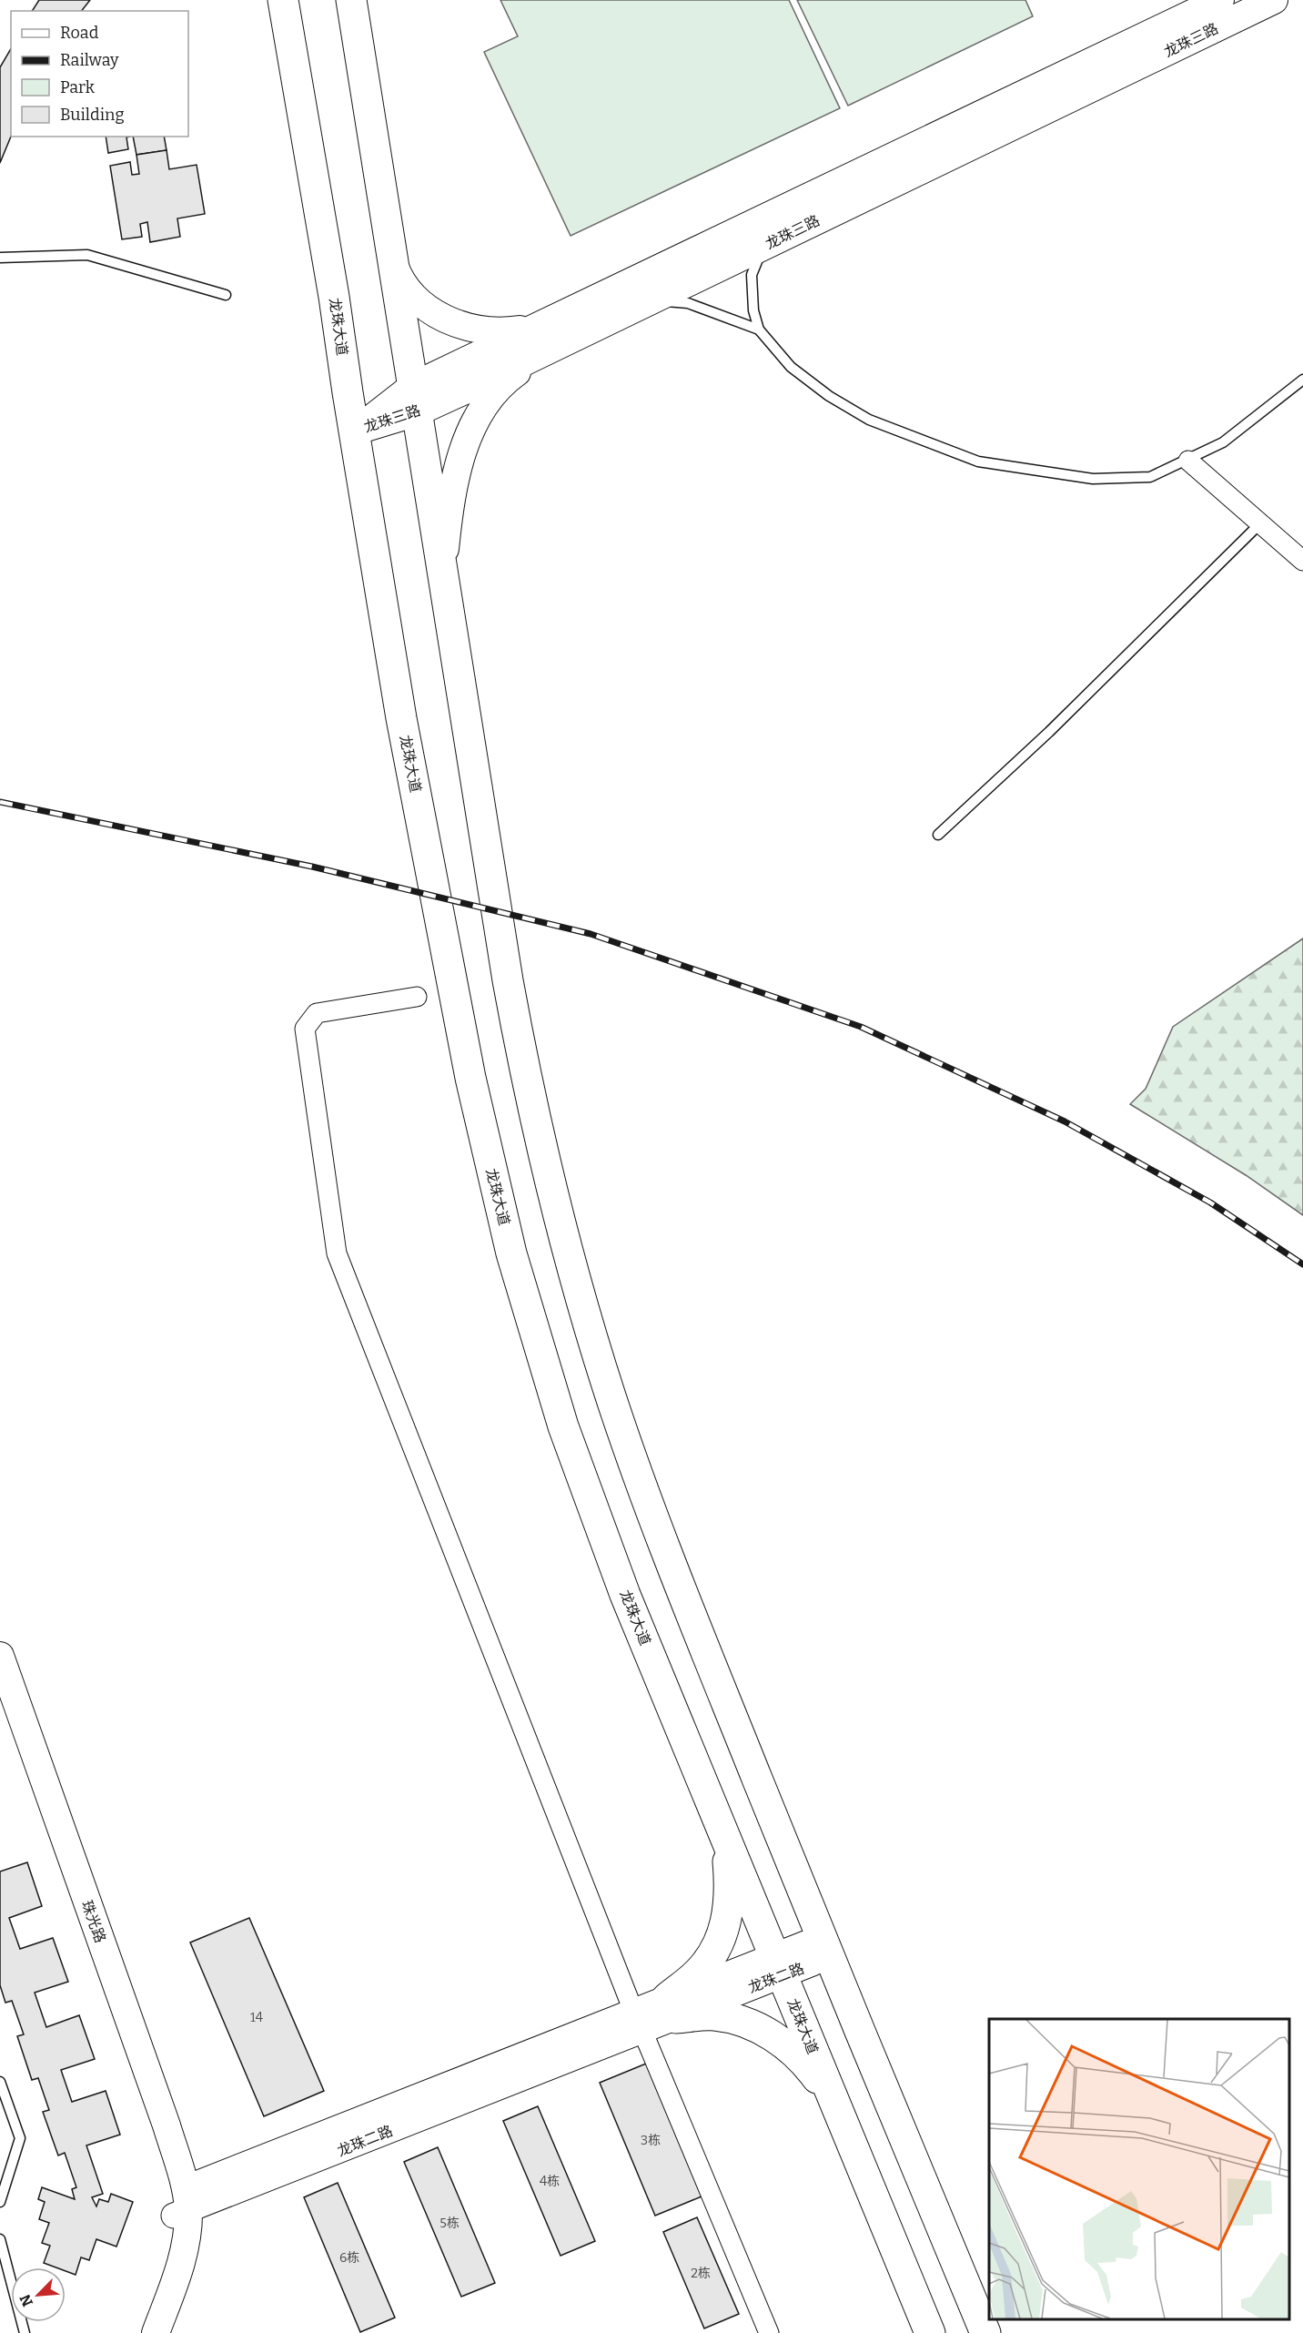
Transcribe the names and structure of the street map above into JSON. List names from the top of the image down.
{
  "streets": {
    "main road": ["龙珠三路", "龙珠大道", "珠光路"],
    "street": ["龙珠二路"]
  },
  "crossings": [
    ["龙珠三路", "龙珠大道"],
    ["龙珠大道", "龙珠二路"],
    ["珠光路", "龙珠二路"]
  ],
  "house_numbers": [
    "14",
    "3栋",
    "4栋",
    "5栋",
    "6栋",
    "2栋"
  ],
  "legend": [
    "Road",
    "Railway",
    "Park",
    "Building"
  ],
  "north": "bottom left"
}
